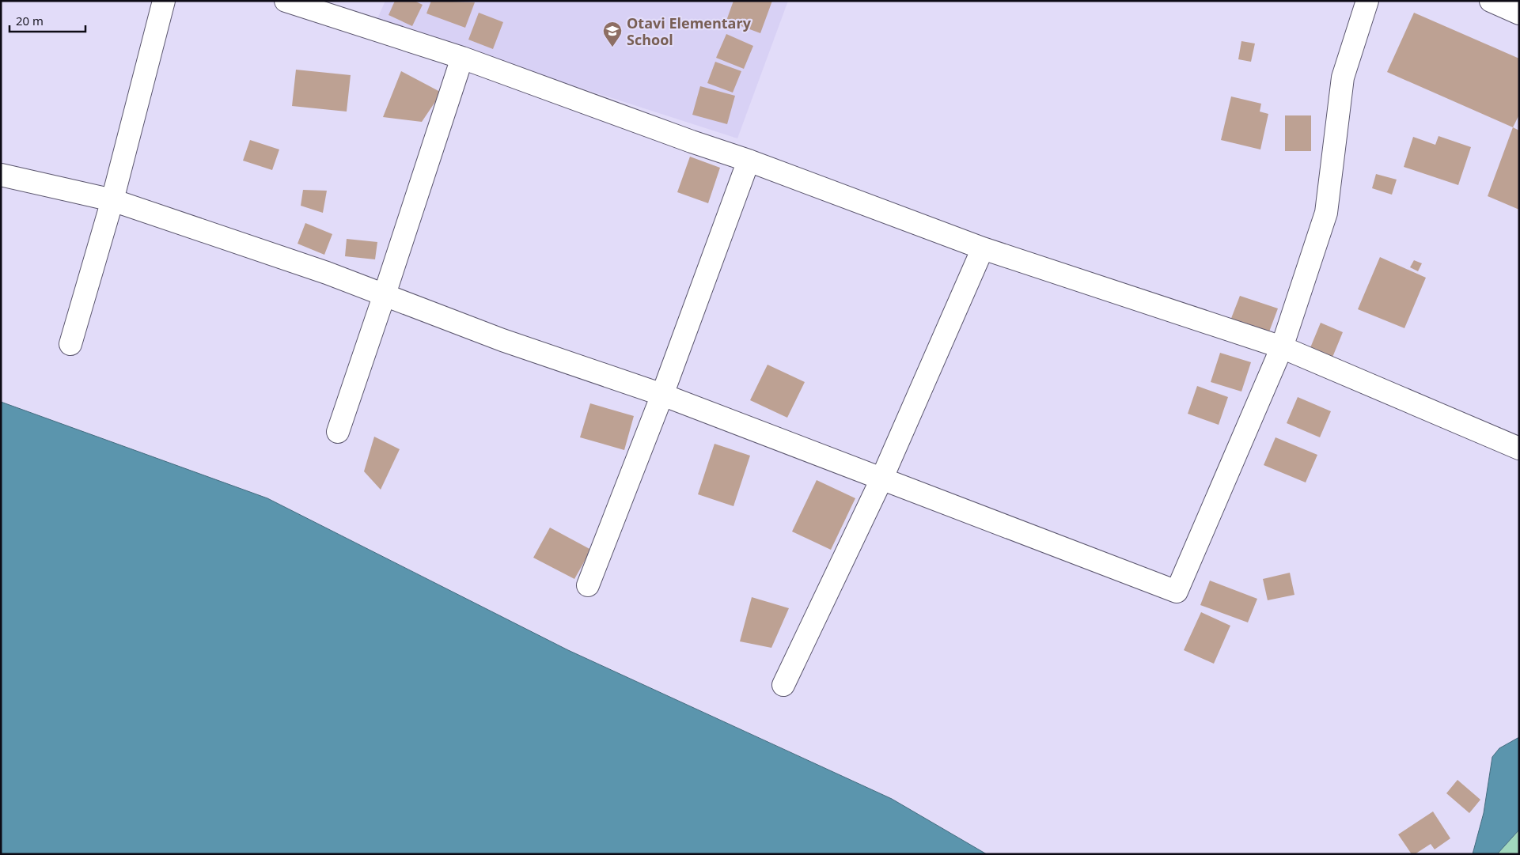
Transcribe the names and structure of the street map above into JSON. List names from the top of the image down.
{
  "places": {
    "school or university": ["Otavi Elementary School"]
  },
  "scale_bar": "20 m"
}
